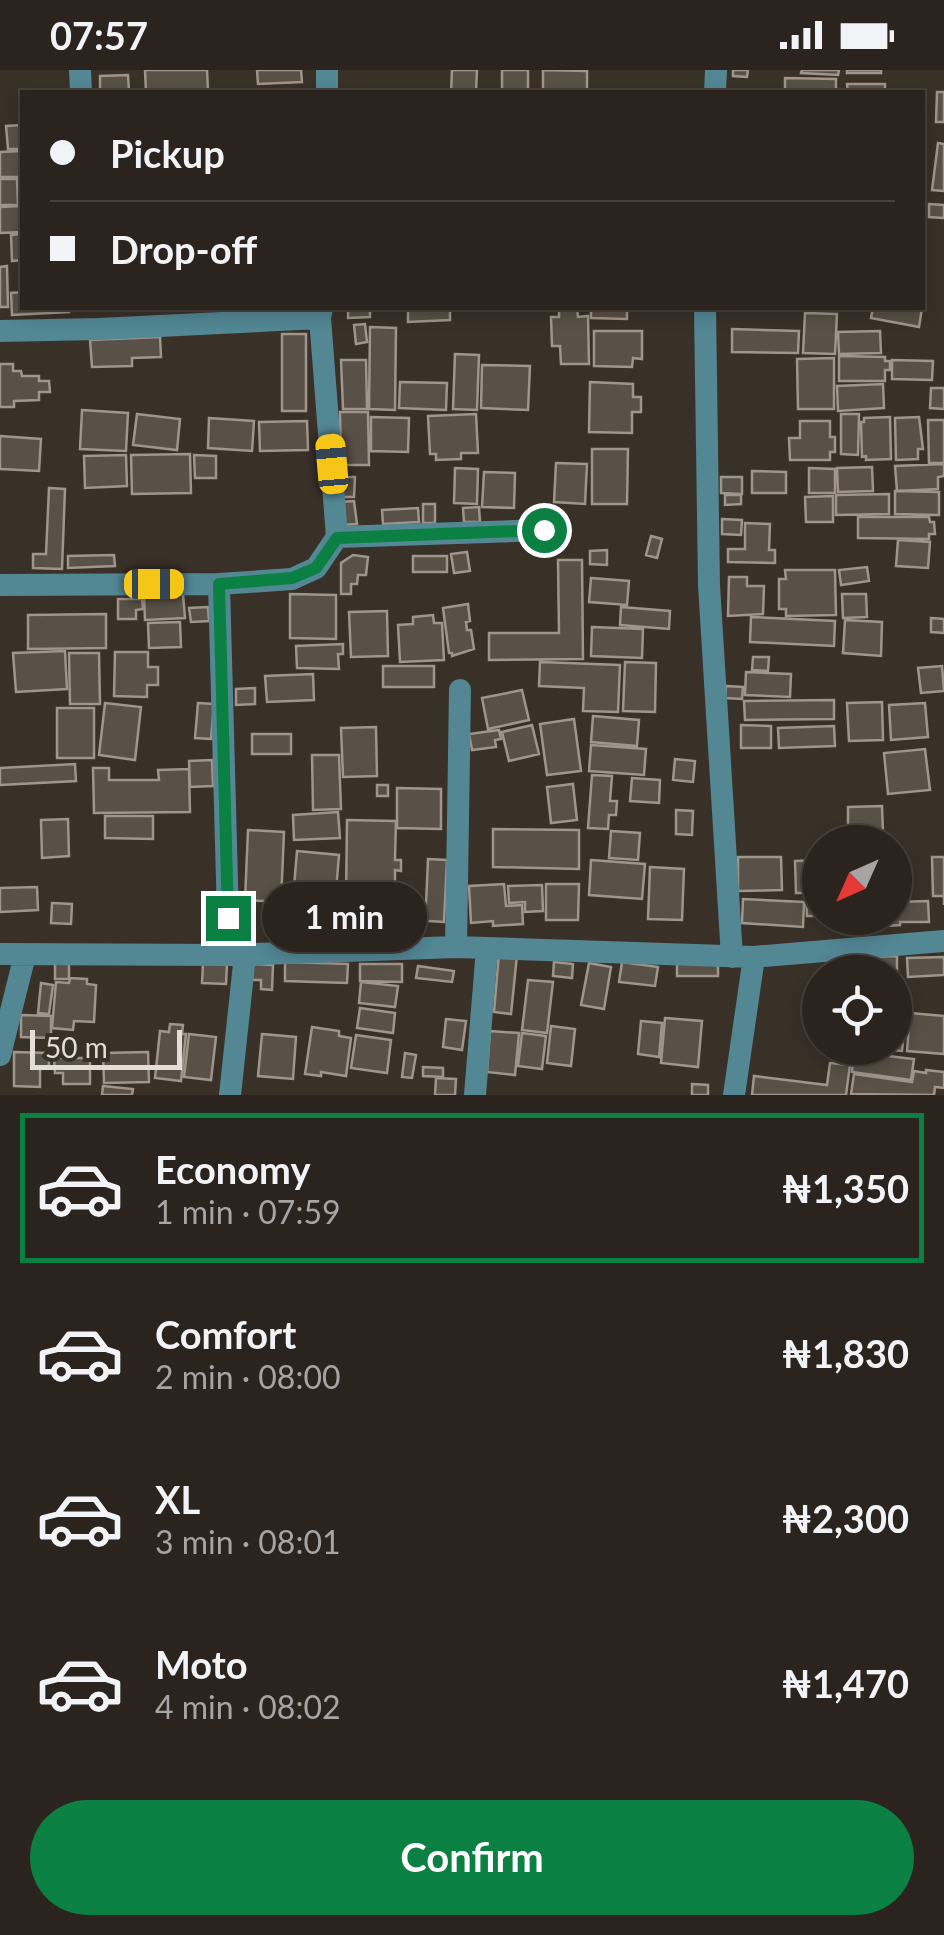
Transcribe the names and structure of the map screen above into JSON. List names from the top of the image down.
{
  "scale_bar": "50 m",
  "north": "bottom left",
  "page": {
    "status": "07:57",
    "banner": ["Pickup", "Drop-off"],
    "bubble": "1 min",
    "scale": "50 m",
    "list": [
      {
        "name": "Economy",
        "note": "1 min · 07:59",
        "value": "₦1,350"
      },
      {
        "name": "Comfort",
        "note": "2 min · 08:00",
        "value": "₦1,830"
      },
      {
        "name": "XL",
        "note": "3 min · 08:01",
        "value": "₦2,300"
      },
      {
        "name": "Moto",
        "note": "4 min · 08:02",
        "value": "₦1,470"
      }
    ],
    "buttons": "Confirm"
  }
}
